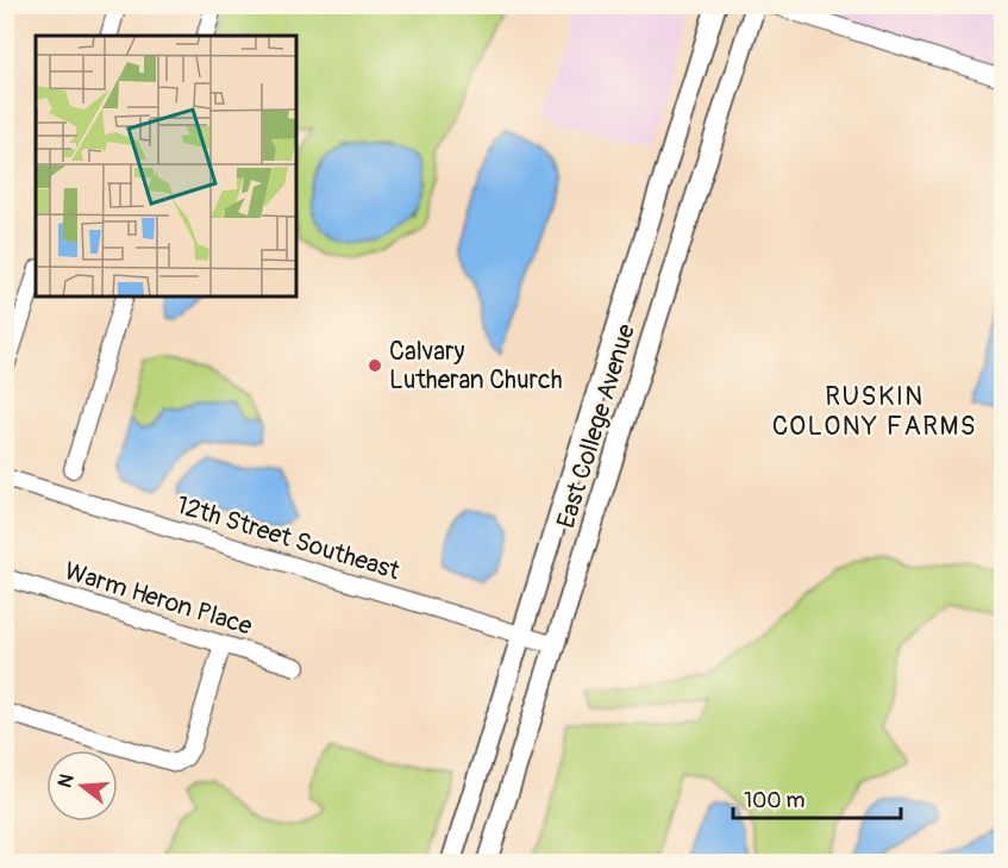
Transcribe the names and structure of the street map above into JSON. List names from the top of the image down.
{
  "streets": {
    "main road": ["East College Avenue"],
    "street": ["12th Street Southeast", "Warm Heron Place"]
  },
  "crossings": [
    ["East College Avenue", "12th Street Southeast"]
  ],
  "districts": ["RUSKIN COLONY FARMS"],
  "places": ["Calvary Lutheran Church"],
  "scale_bar": "100 m",
  "north": "left"
}
